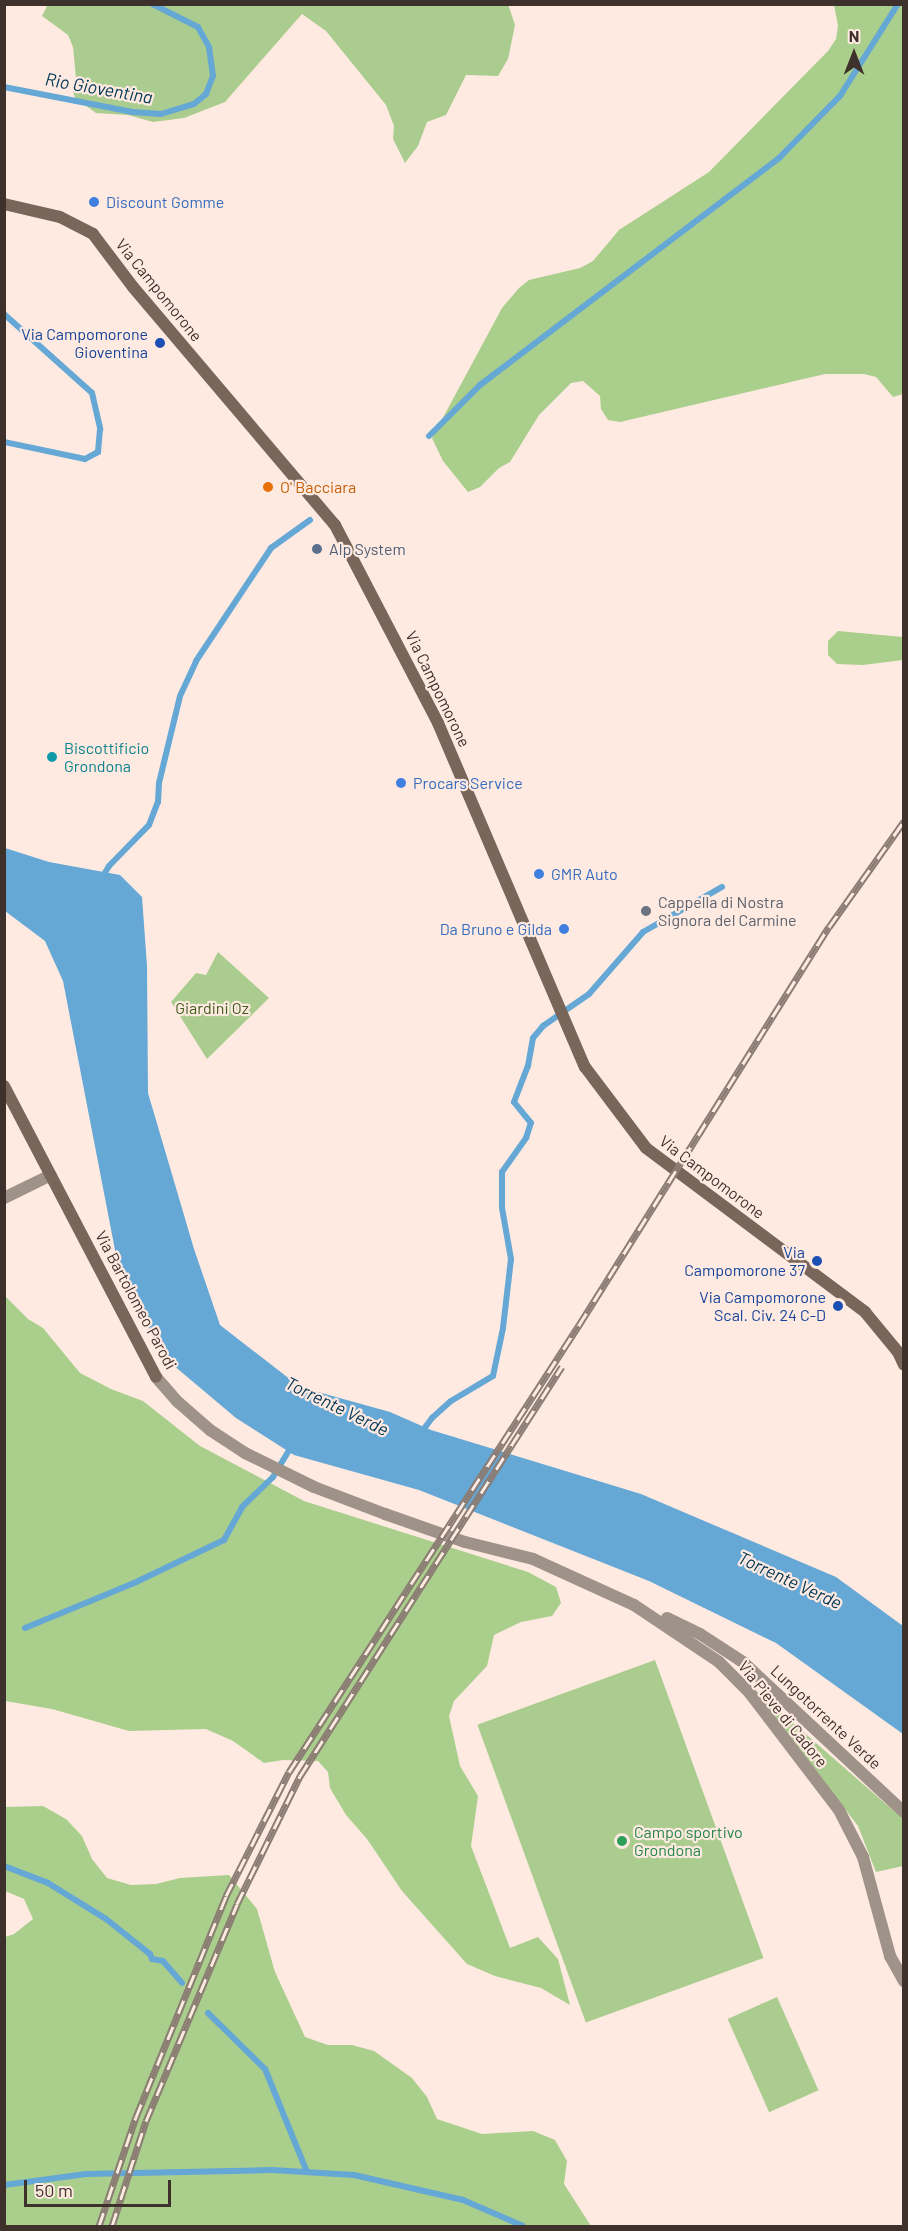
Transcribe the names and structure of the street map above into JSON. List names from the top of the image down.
{
  "streets": {
    "main road": ["Via Campomorone", "Via Bartolomeo Parodi"],
    "street": ["Via Pieve di Cadore", "Lungotorrente Verde"]
  },
  "crossings": [
    ["Via Bartolomeo Parodi", "Lungotorrente Verde"],
    ["Via Pieve di Cadore", "Lungotorrente Verde"]
  ],
  "water": ["Rio Gioventina", "Torrente Verde"],
  "parks": ["Giardini Oz"],
  "places": [
    "Discount Gomme",
    "Via Campomorone Gioventina",
    "O' Bacciara",
    "Alp System",
    "Biscottificio Grondona",
    "Procars Service",
    "GMR Auto",
    "Cappella di Nostra Signora del Carmine",
    "Da Bruno e Gilda",
    "Via Campomorone 37",
    "Via Campomorone Scal. Civ. 24 C-D",
    "Campo sportivo Grondona"
  ],
  "scale_bar": "50 m",
  "north": "top"
}
